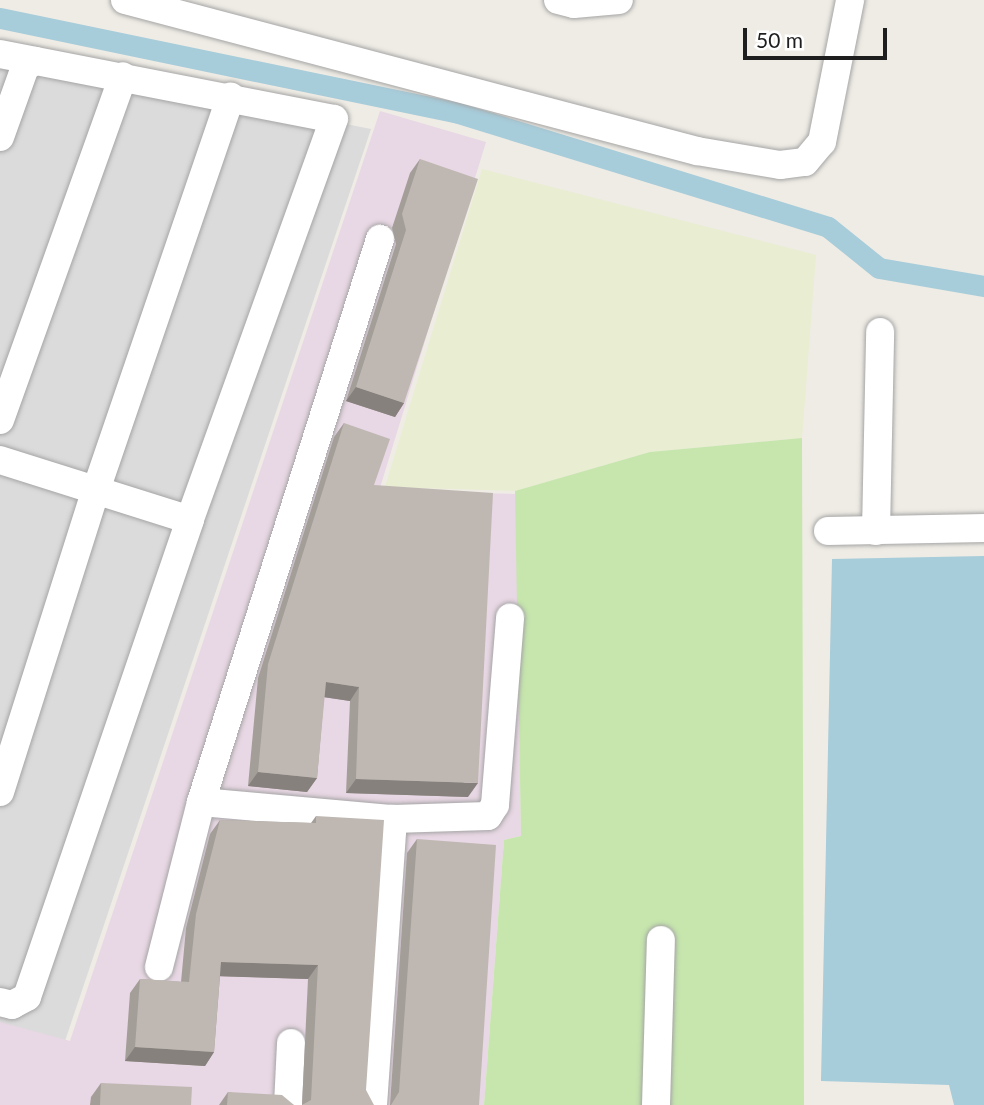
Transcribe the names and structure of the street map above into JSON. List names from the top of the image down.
{
  "scale_bar": "50 m"
}
